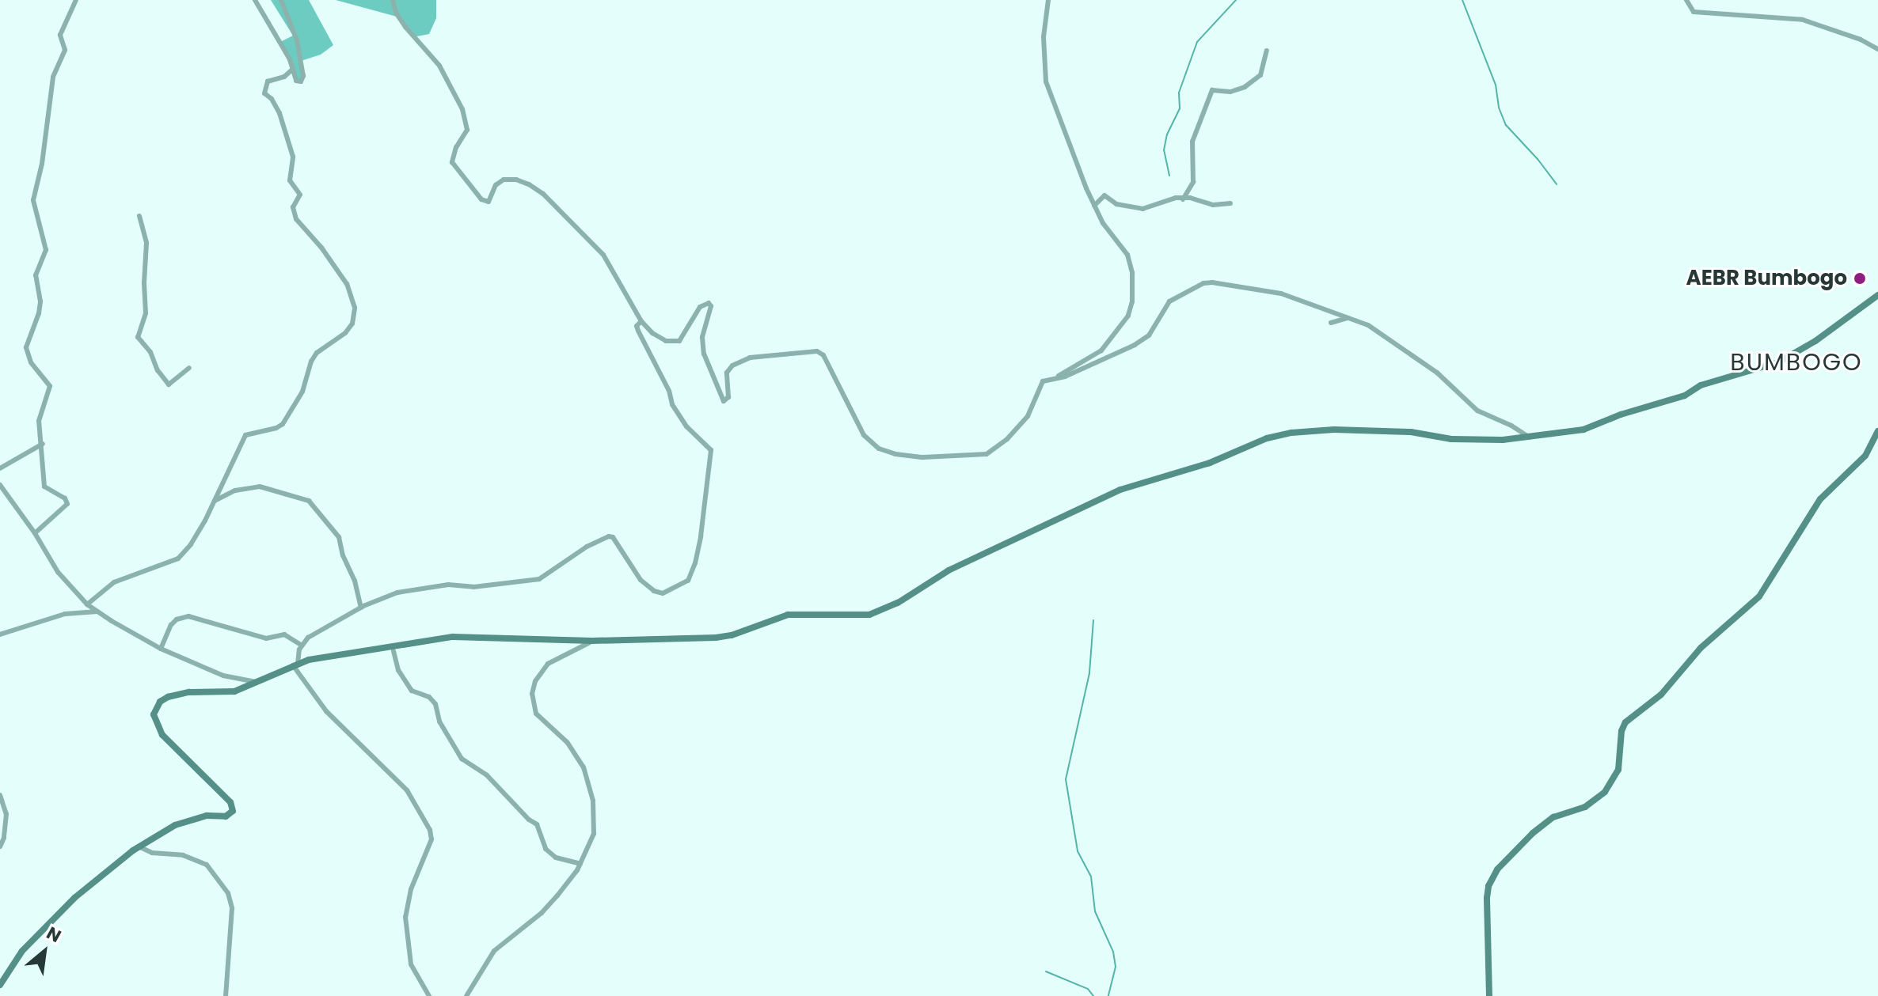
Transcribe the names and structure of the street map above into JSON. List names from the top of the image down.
{
  "districts": ["BUMBOGO"],
  "places": ["AEBR Bumbogo"],
  "north": "top right"
}
